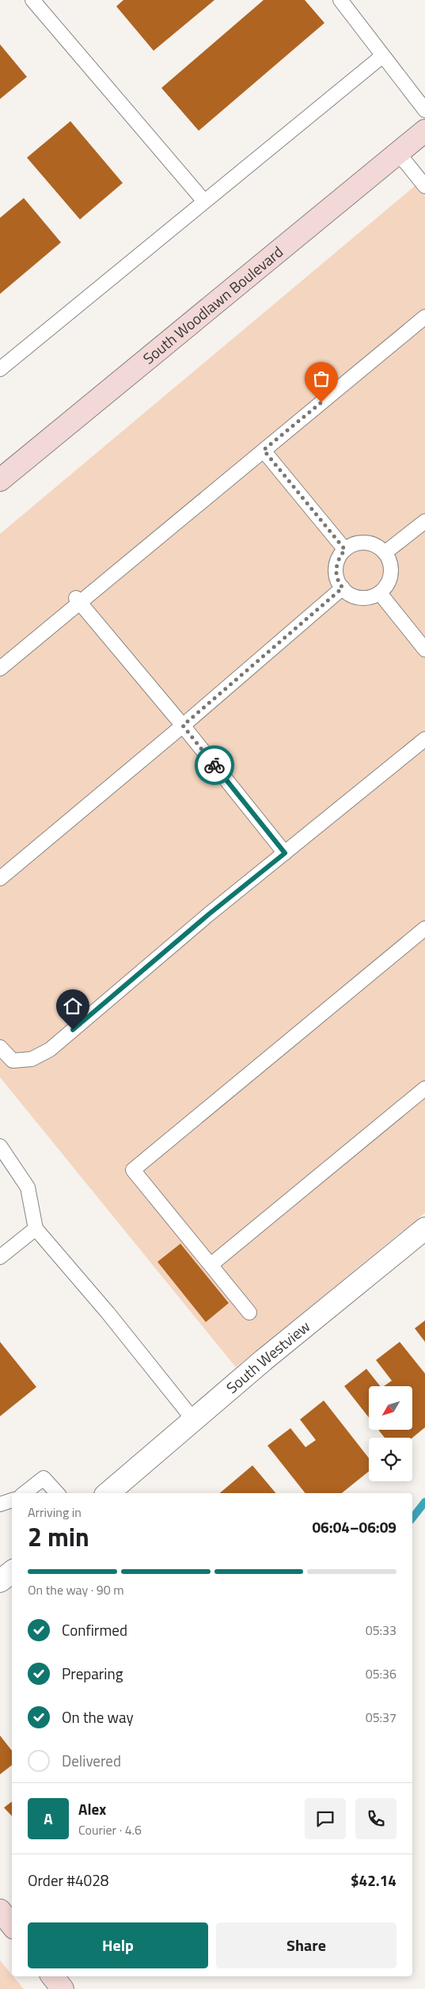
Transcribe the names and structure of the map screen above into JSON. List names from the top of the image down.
{
  "streets": {
    "street": ["South Woodlawn Boulevard", "South Westview"]
  },
  "north": "bottom left",
  "page": {
    "heading": ["2 min", "Arriving in", "06:04–06:09"],
    "panel": [
      "Alex",
      "Courier · 4.6",
      "Order #4028",
      "$42.14"
    ],
    "bar": "On the way · 90 m",
    "list": [
      ["Confirmed", "05:33"],
      ["Preparing", "05:36"],
      ["On the way", "05:37"],
      "Delivered"
    ],
    "round": "A",
    "buttons": ["Help", "Share"]
  }
}
